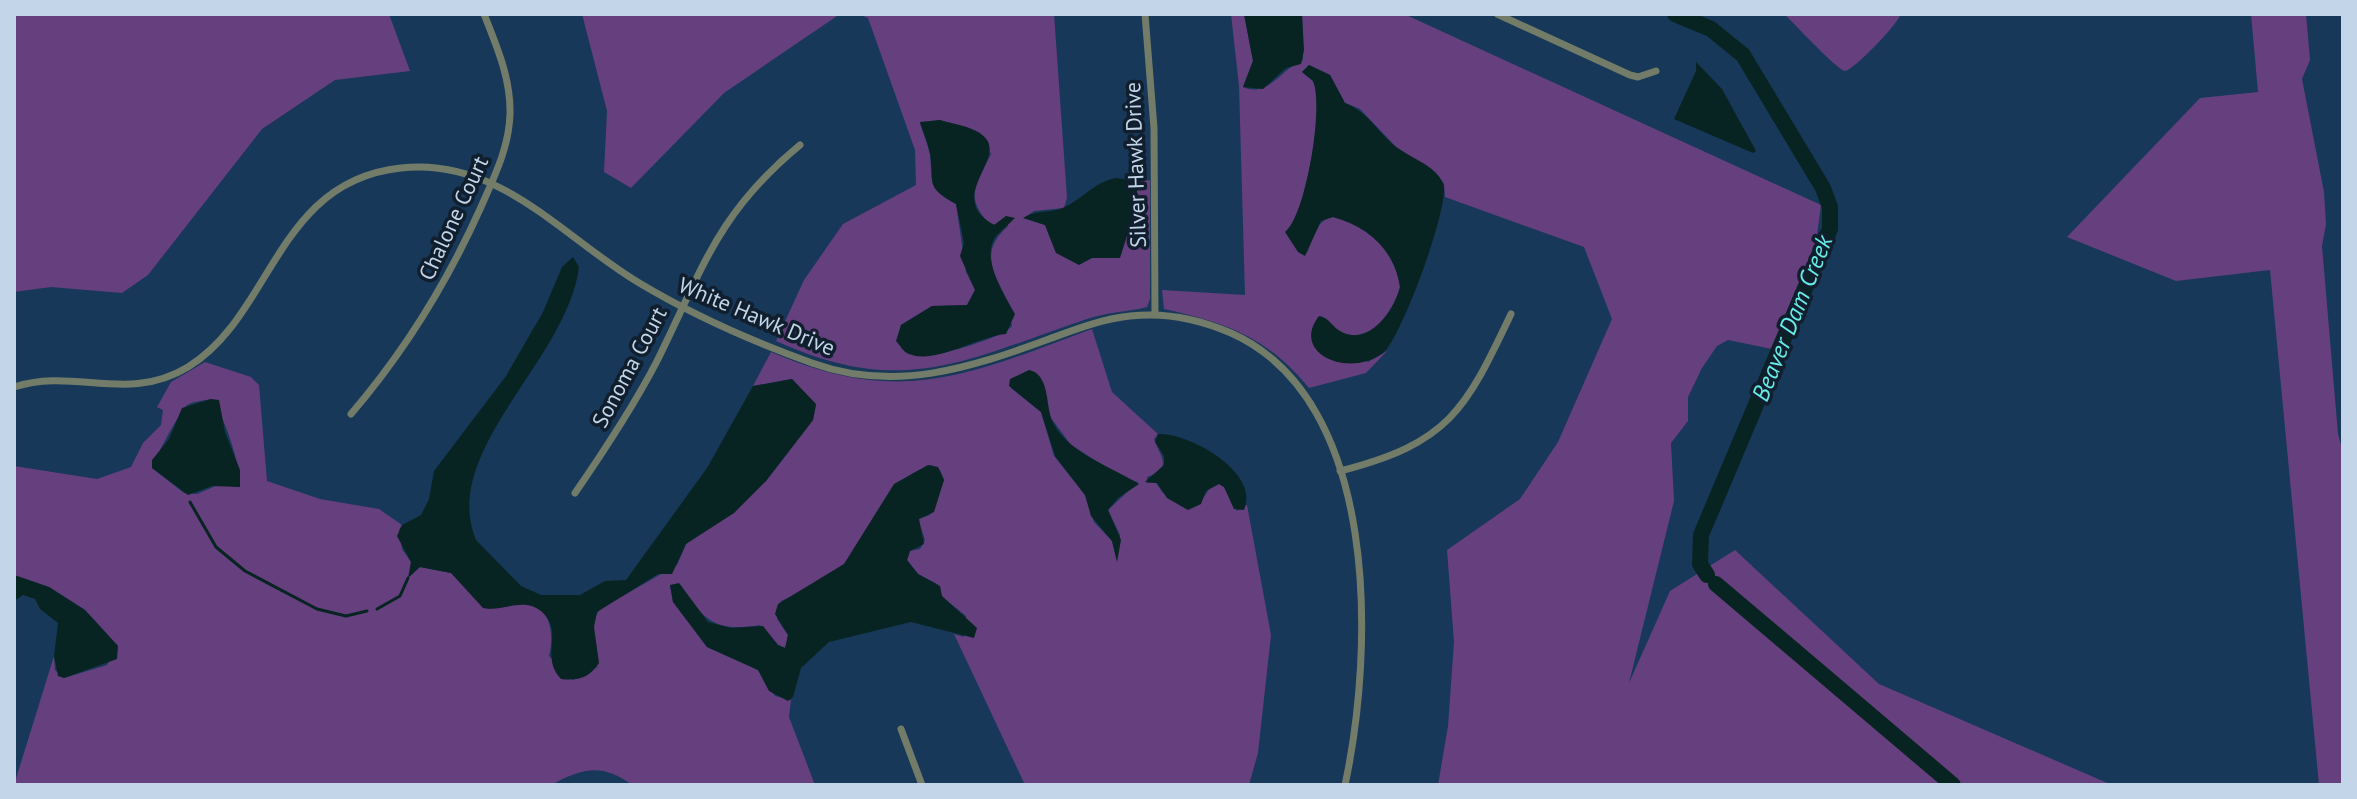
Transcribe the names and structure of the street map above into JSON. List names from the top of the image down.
{
  "streets": {
    "street": [
      "Silver Hawk Drive",
      "Chalone Court",
      "White Hawk Drive",
      "Sonoma Court"
    ]
  },
  "crossings": [
    ["Silver Hawk Drive", "White Hawk Drive"],
    ["Chalone Court", "White Hawk Drive"],
    ["White Hawk Drive", "Sonoma Court"]
  ],
  "water": ["Beaver Dam Creek"]
}
